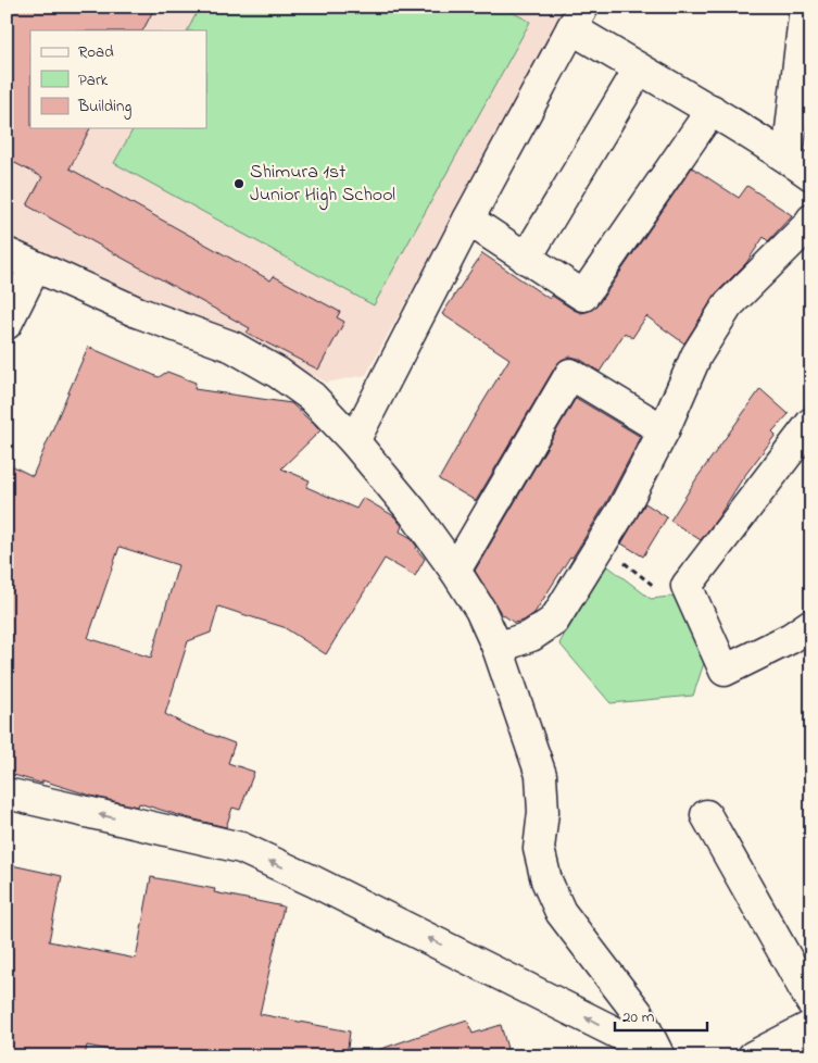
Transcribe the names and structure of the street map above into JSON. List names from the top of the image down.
{
  "places": ["Shimura 1st Junior High School"],
  "legend": ["Road", "Park", "Building"],
  "scale_bar": "20 m"
}
